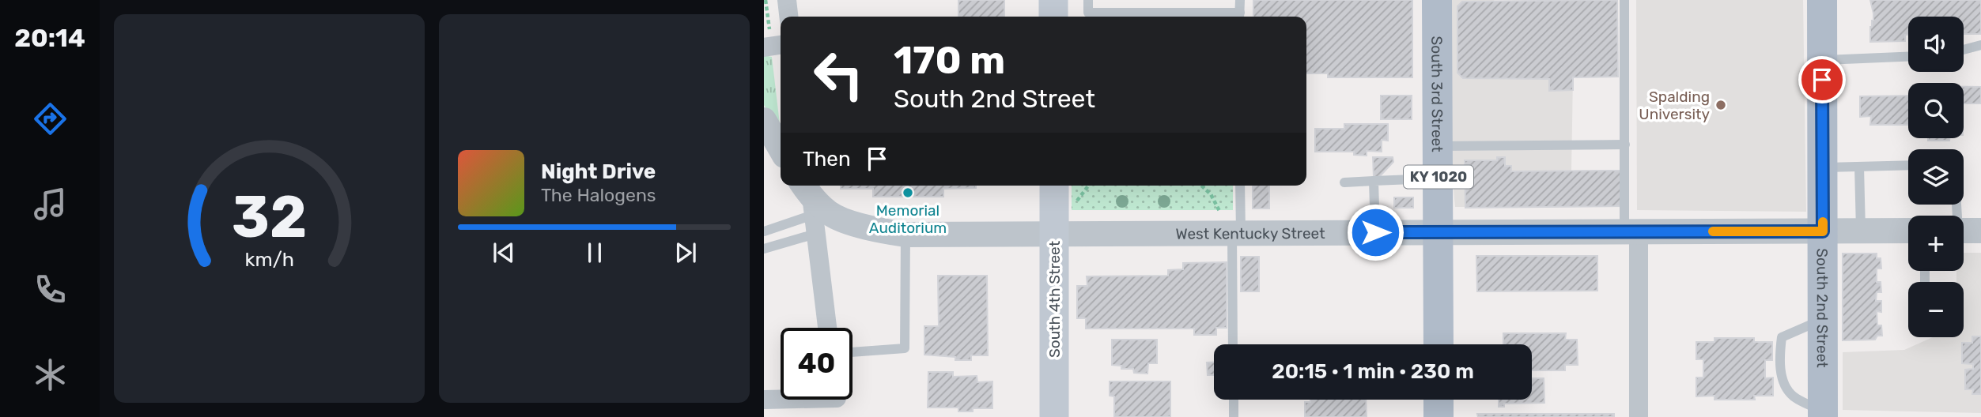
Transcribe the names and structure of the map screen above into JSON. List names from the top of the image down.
{
  "streets": {
    "main road": [
      "South 3rd Street",
      "KY 1020",
      "South 4th Street",
      "South 2nd Street"
    ],
    "street": ["West Kentucky Street"]
  },
  "crossings": [
    ["South 3rd Street", "West Kentucky Street"],
    ["West Kentucky Street", "South 4th Street"],
    ["West Kentucky Street", "South 2nd Street"]
  ],
  "places": ["Spalding University", "Memorial Auditorium"],
  "page": {
    "tabs": "20:14",
    "map_buttons": ["+", "−"],
    "turn": ["170 m", "South 2nd Street"],
    "then": "Then",
    "song": ["Night Drive", "The Halogens"],
    "limit": "40",
    "trip": "20:15 · 1 min · 230 m",
    "gauge": ["32", "km/h"]
  }
}
